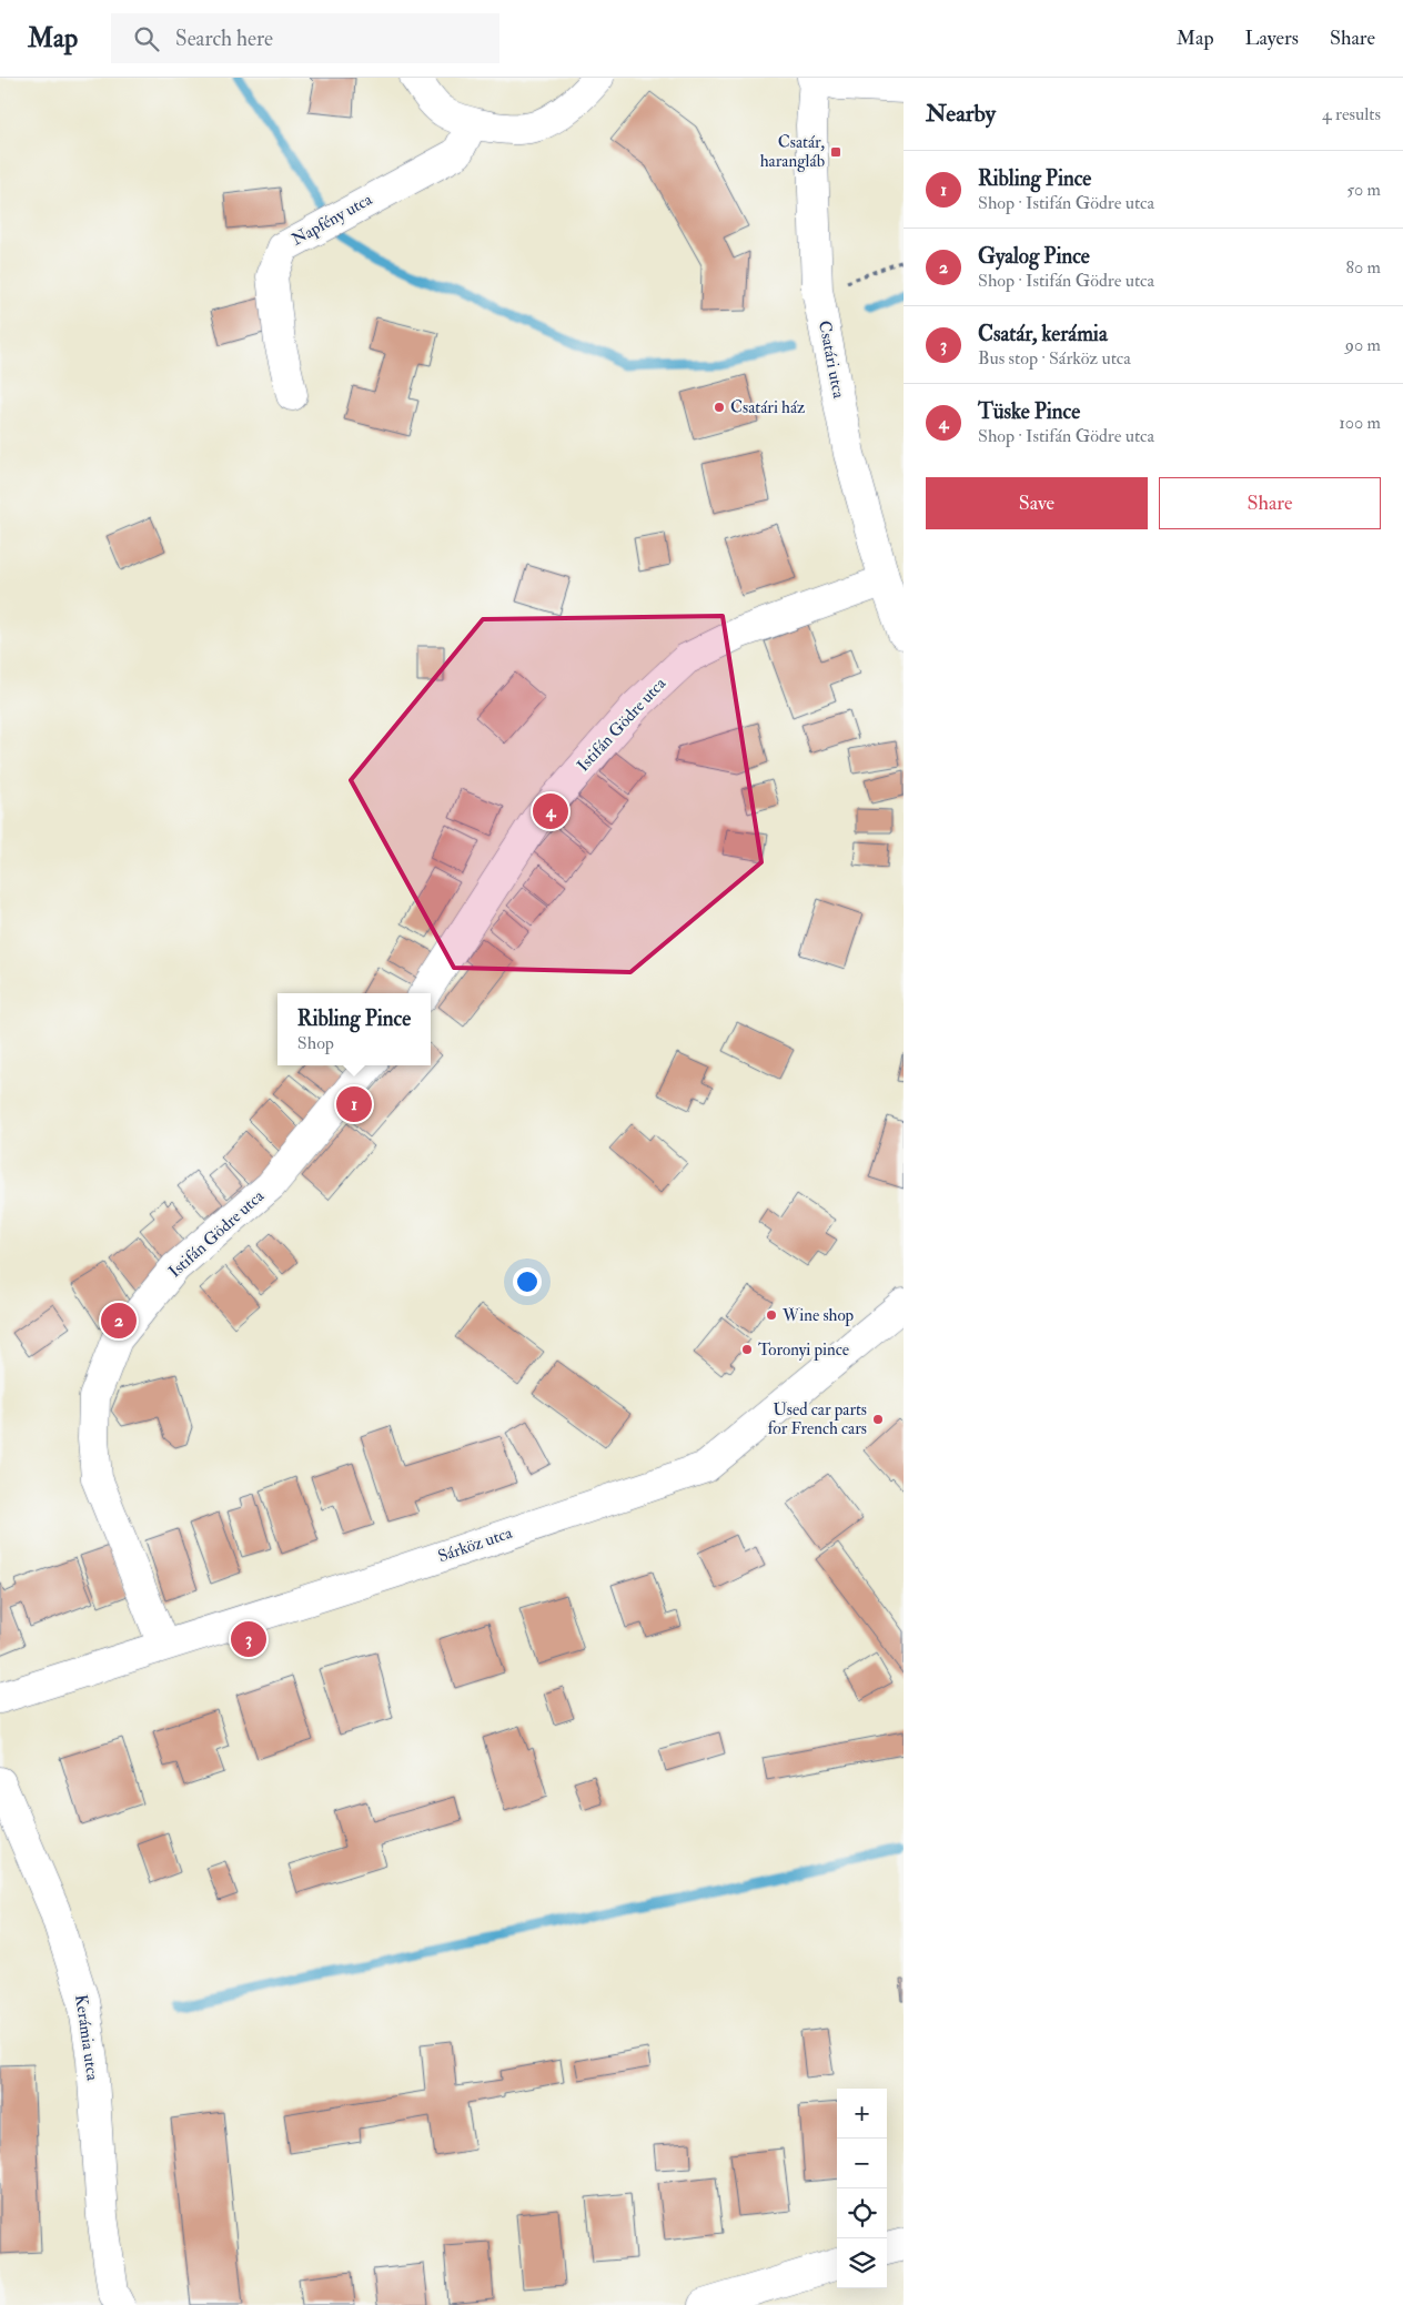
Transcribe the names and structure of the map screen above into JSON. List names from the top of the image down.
{
  "streets": {
    "street": [
      "Napfény utca",
      "Csatári utca",
      "Istifán Gödre utca",
      "Sárköz utca",
      "Kerámia utca"
    ]
  },
  "crossings": [
    ["Csatári utca", "Istifán Gödre utca"],
    ["Istifán Gödre utca", "Sárköz utca"]
  ],
  "places": {
    "transit": ["Csatár, harangláb"],
    "other": [
      "Csatári ház",
      "Wine shop",
      "Toronyi pince",
      "Used car parts for French cars"
    ]
  },
  "page": {
    "header": "Map",
    "search": "Search here",
    "nav": ["Map", "Layers", "Share"],
    "heading": ["Nearby", "4 results"],
    "list": [
      {
        "mark": "1",
        "name": "Ribling Pince",
        "note": "Shop · Istifán Gödre utca",
        "value": "50 m"
      },
      {
        "mark": "2",
        "name": "Gyalog Pince",
        "note": "Shop · Istifán Gödre utca",
        "value": "80 m"
      },
      {
        "mark": "3",
        "name": "Csatár, kerámia",
        "note": "Bus stop · Sárköz utca",
        "value": "90 m"
      },
      {
        "mark": "4",
        "name": "Tüske Pince",
        "note": "Shop · Istifán Gödre utca",
        "value": "100 m"
      }
    ],
    "buttons": ["Save", "Share"],
    "pins": [
      "4",
      "1",
      "2",
      "3"
    ],
    "popup": ["Ribling Pince", "Shop"],
    "map_buttons": ["+", "−"]
  }
}
